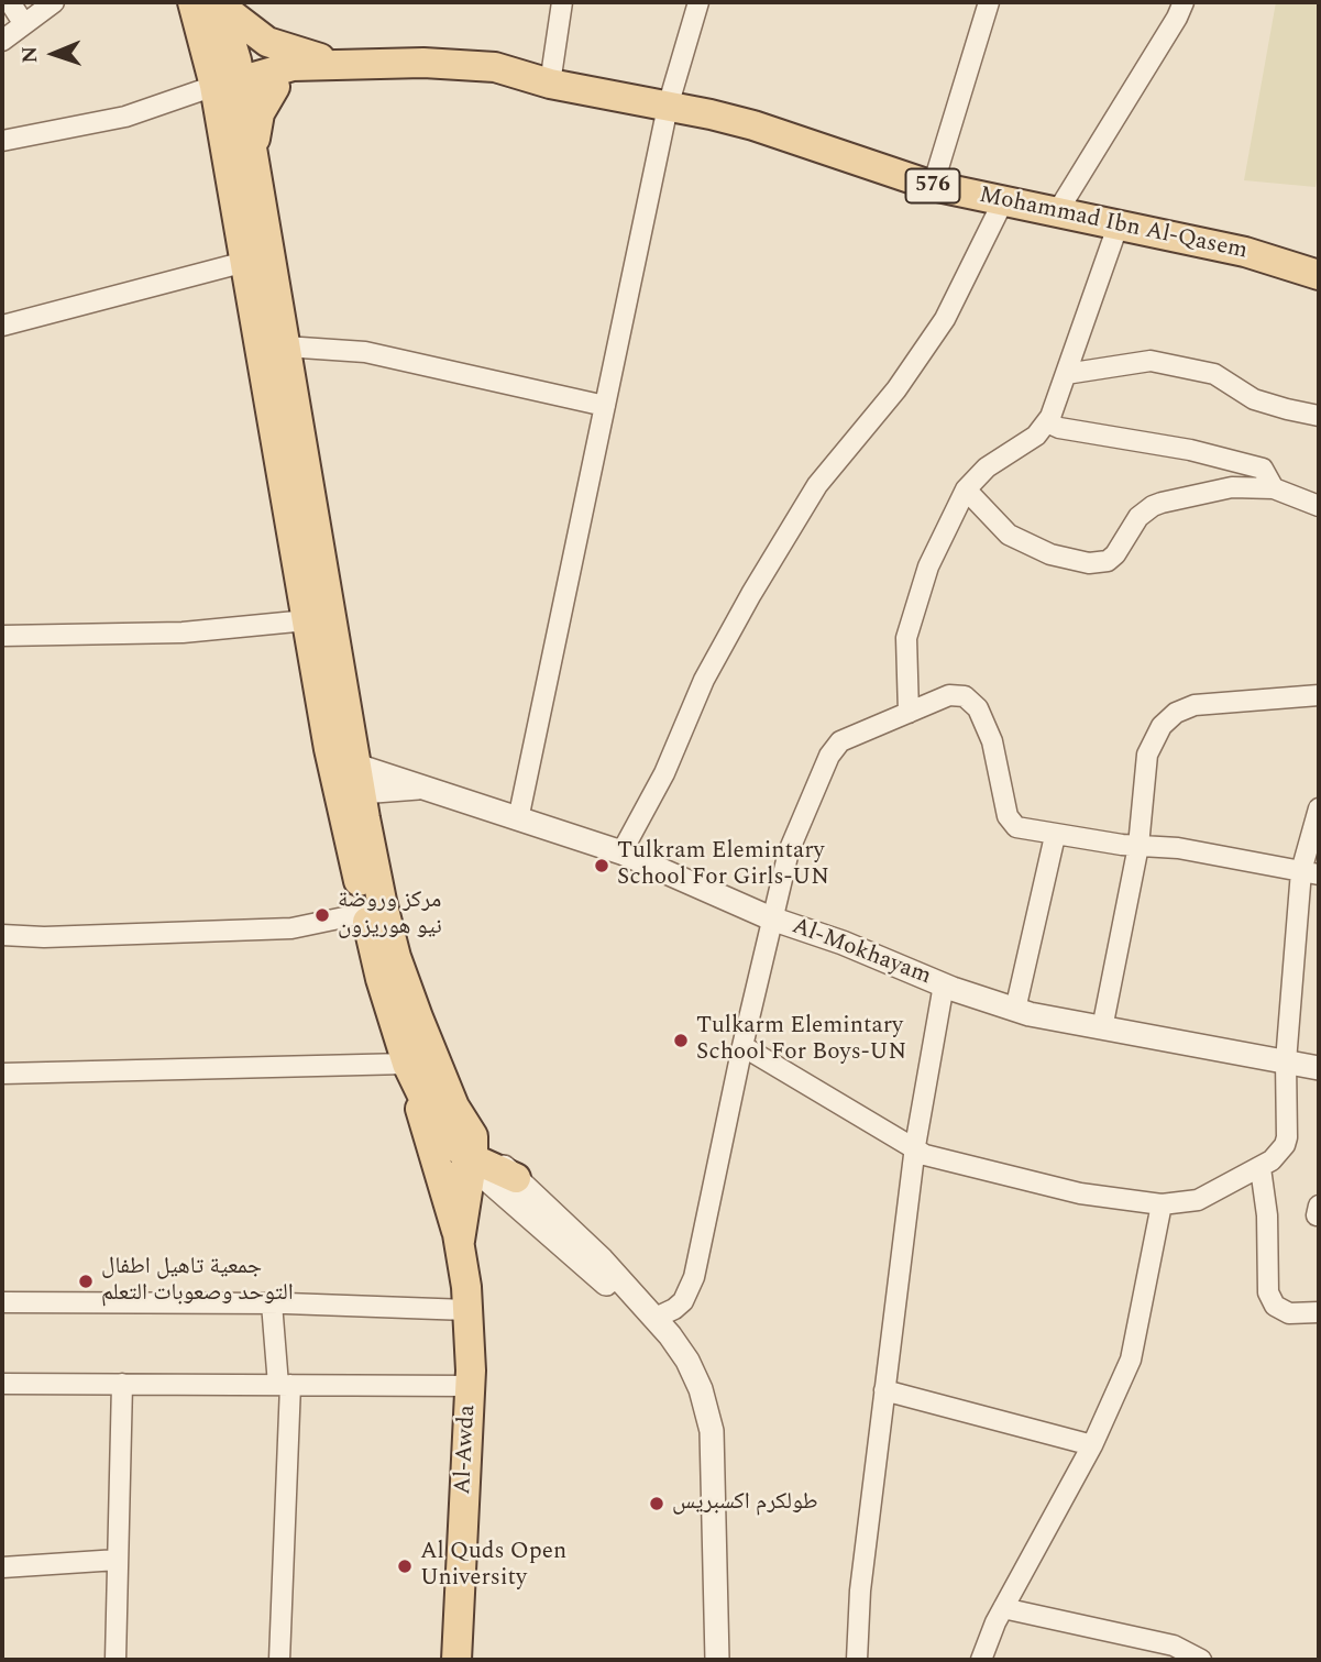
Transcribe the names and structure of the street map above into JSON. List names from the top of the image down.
{
  "streets": {
    "main road": ["576", "Mohammad Ibn Al-Qasem", "Al-Awda"],
    "street": ["Al-Mokhayam"]
  },
  "places": [
    "Tulkram Elemintary School For Girls-UN",
    "مركز وروضة نيو هوريزون",
    "Tulkarm Elemintary School For Boys-UN",
    "جمعية تاهيل اطفال التوحد وصعوبات التعلم",
    "طولكرم اكسبريس",
    "Al Quds Open University"
  ],
  "north": "left"
}
